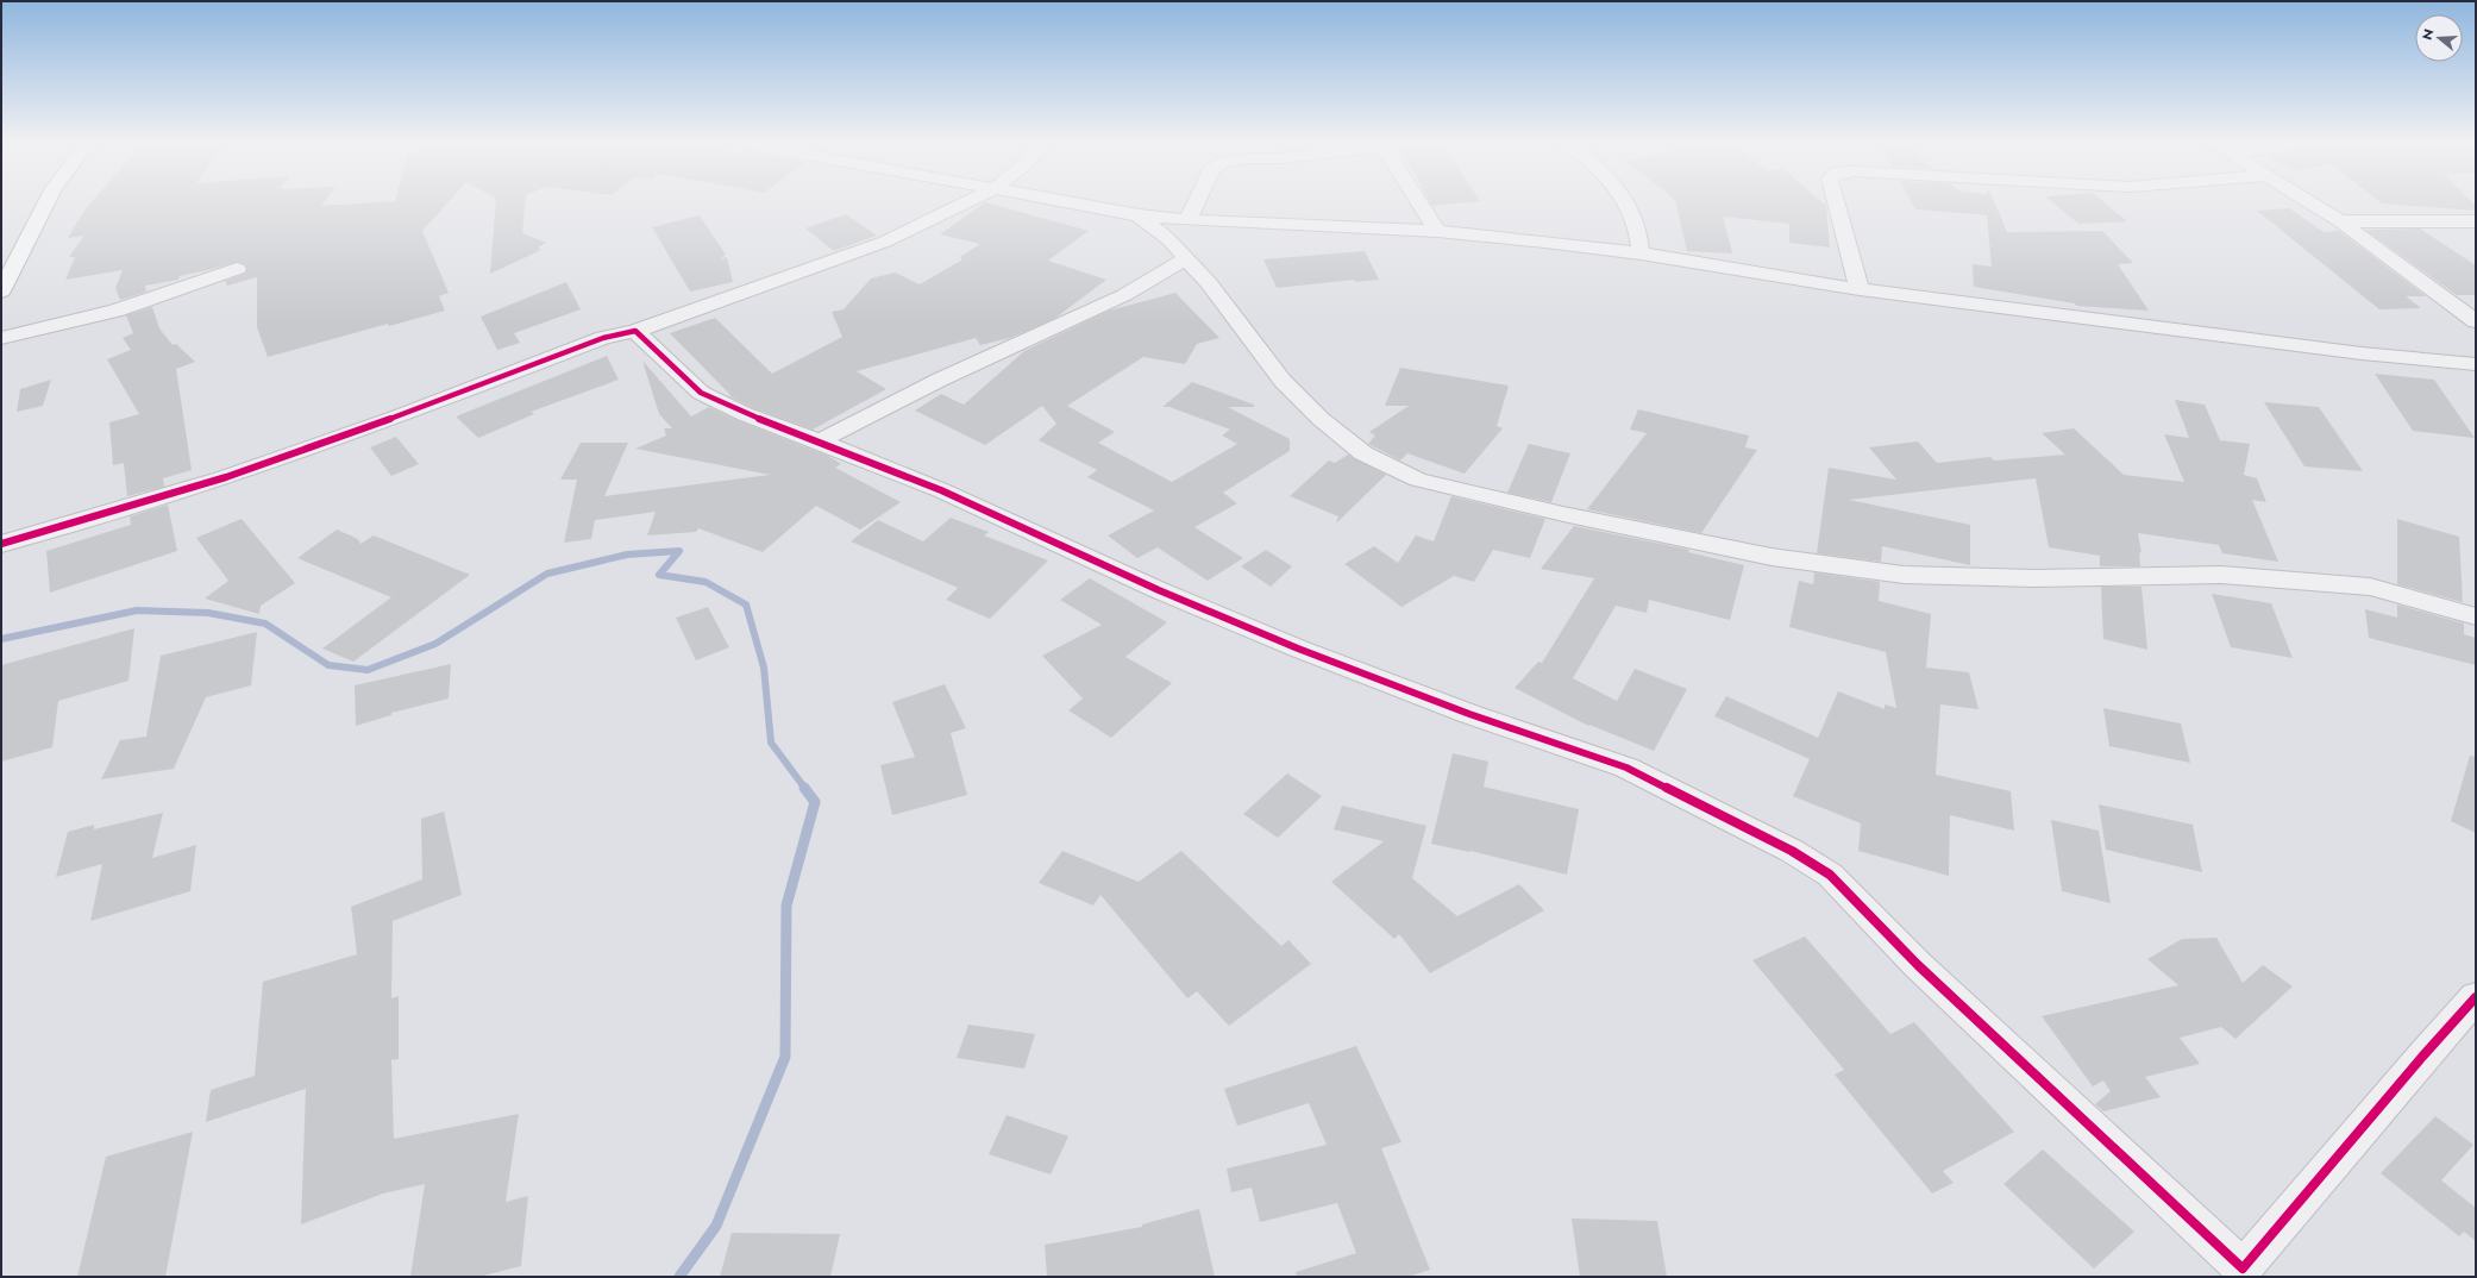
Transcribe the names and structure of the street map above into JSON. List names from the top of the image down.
{
  "north": "left"
}
